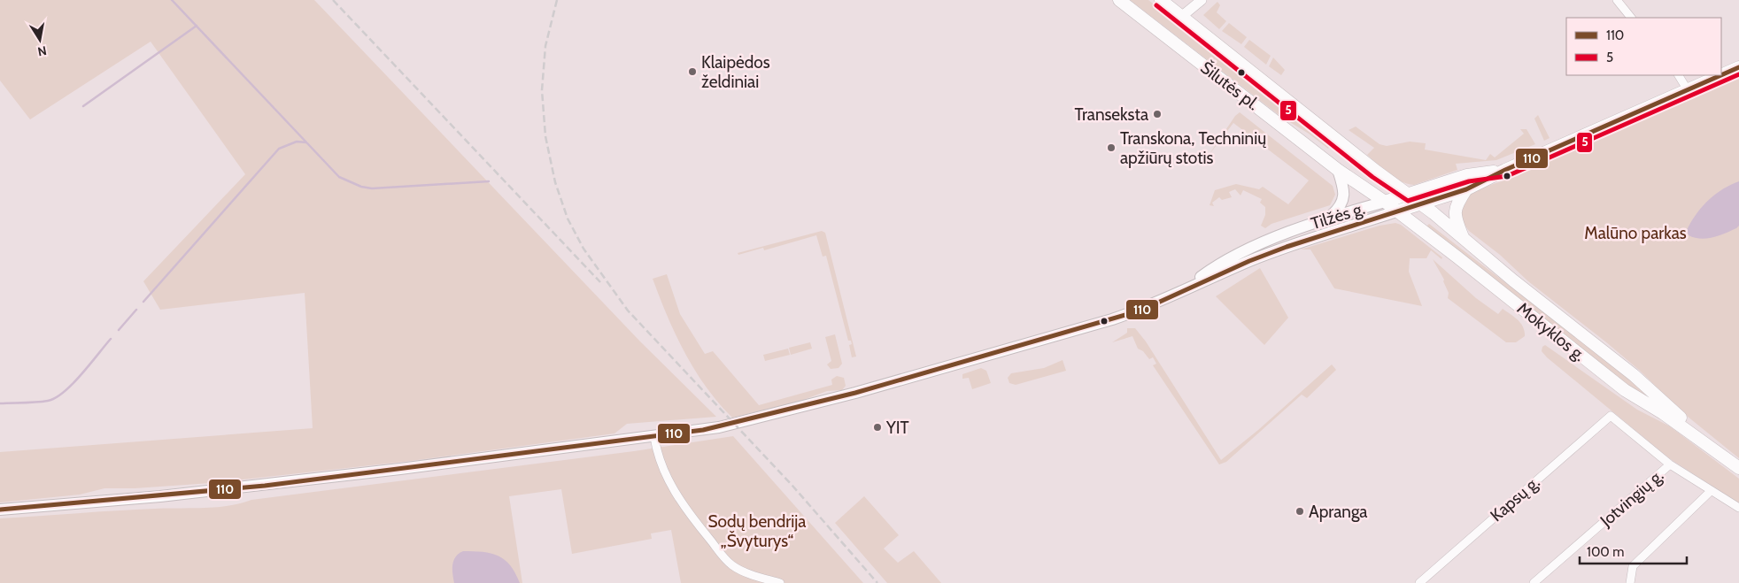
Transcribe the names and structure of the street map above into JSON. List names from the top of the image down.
{
  "streets": {
    "main road": ["Šilutės pl.", "Tilžės g.", "Mokyklos g."],
    "street": ["Jotvingių g.", "Kapsų g."]
  },
  "crossings": [
    ["Šilutės pl.", "Tilžės g."],
    ["Šilutės pl.", "Mokyklos g."],
    ["Tilžės g.", "Mokyklos g."],
    ["Jotvingių g.", "Kapsų g."]
  ],
  "parks": ["Malūno parkas", "Sodų bendrija „Švyturys“"],
  "places": [
    "Klaipėdos želdiniai",
    "Transeksta",
    "Transkona, Techninių apžiūrų stotis",
    "YIT",
    "Apranga"
  ],
  "lines": ["transit line 5", "transit line 110"],
  "legend": ["110", "5"],
  "scale_bar": "100 m",
  "north": "bottom"
}
